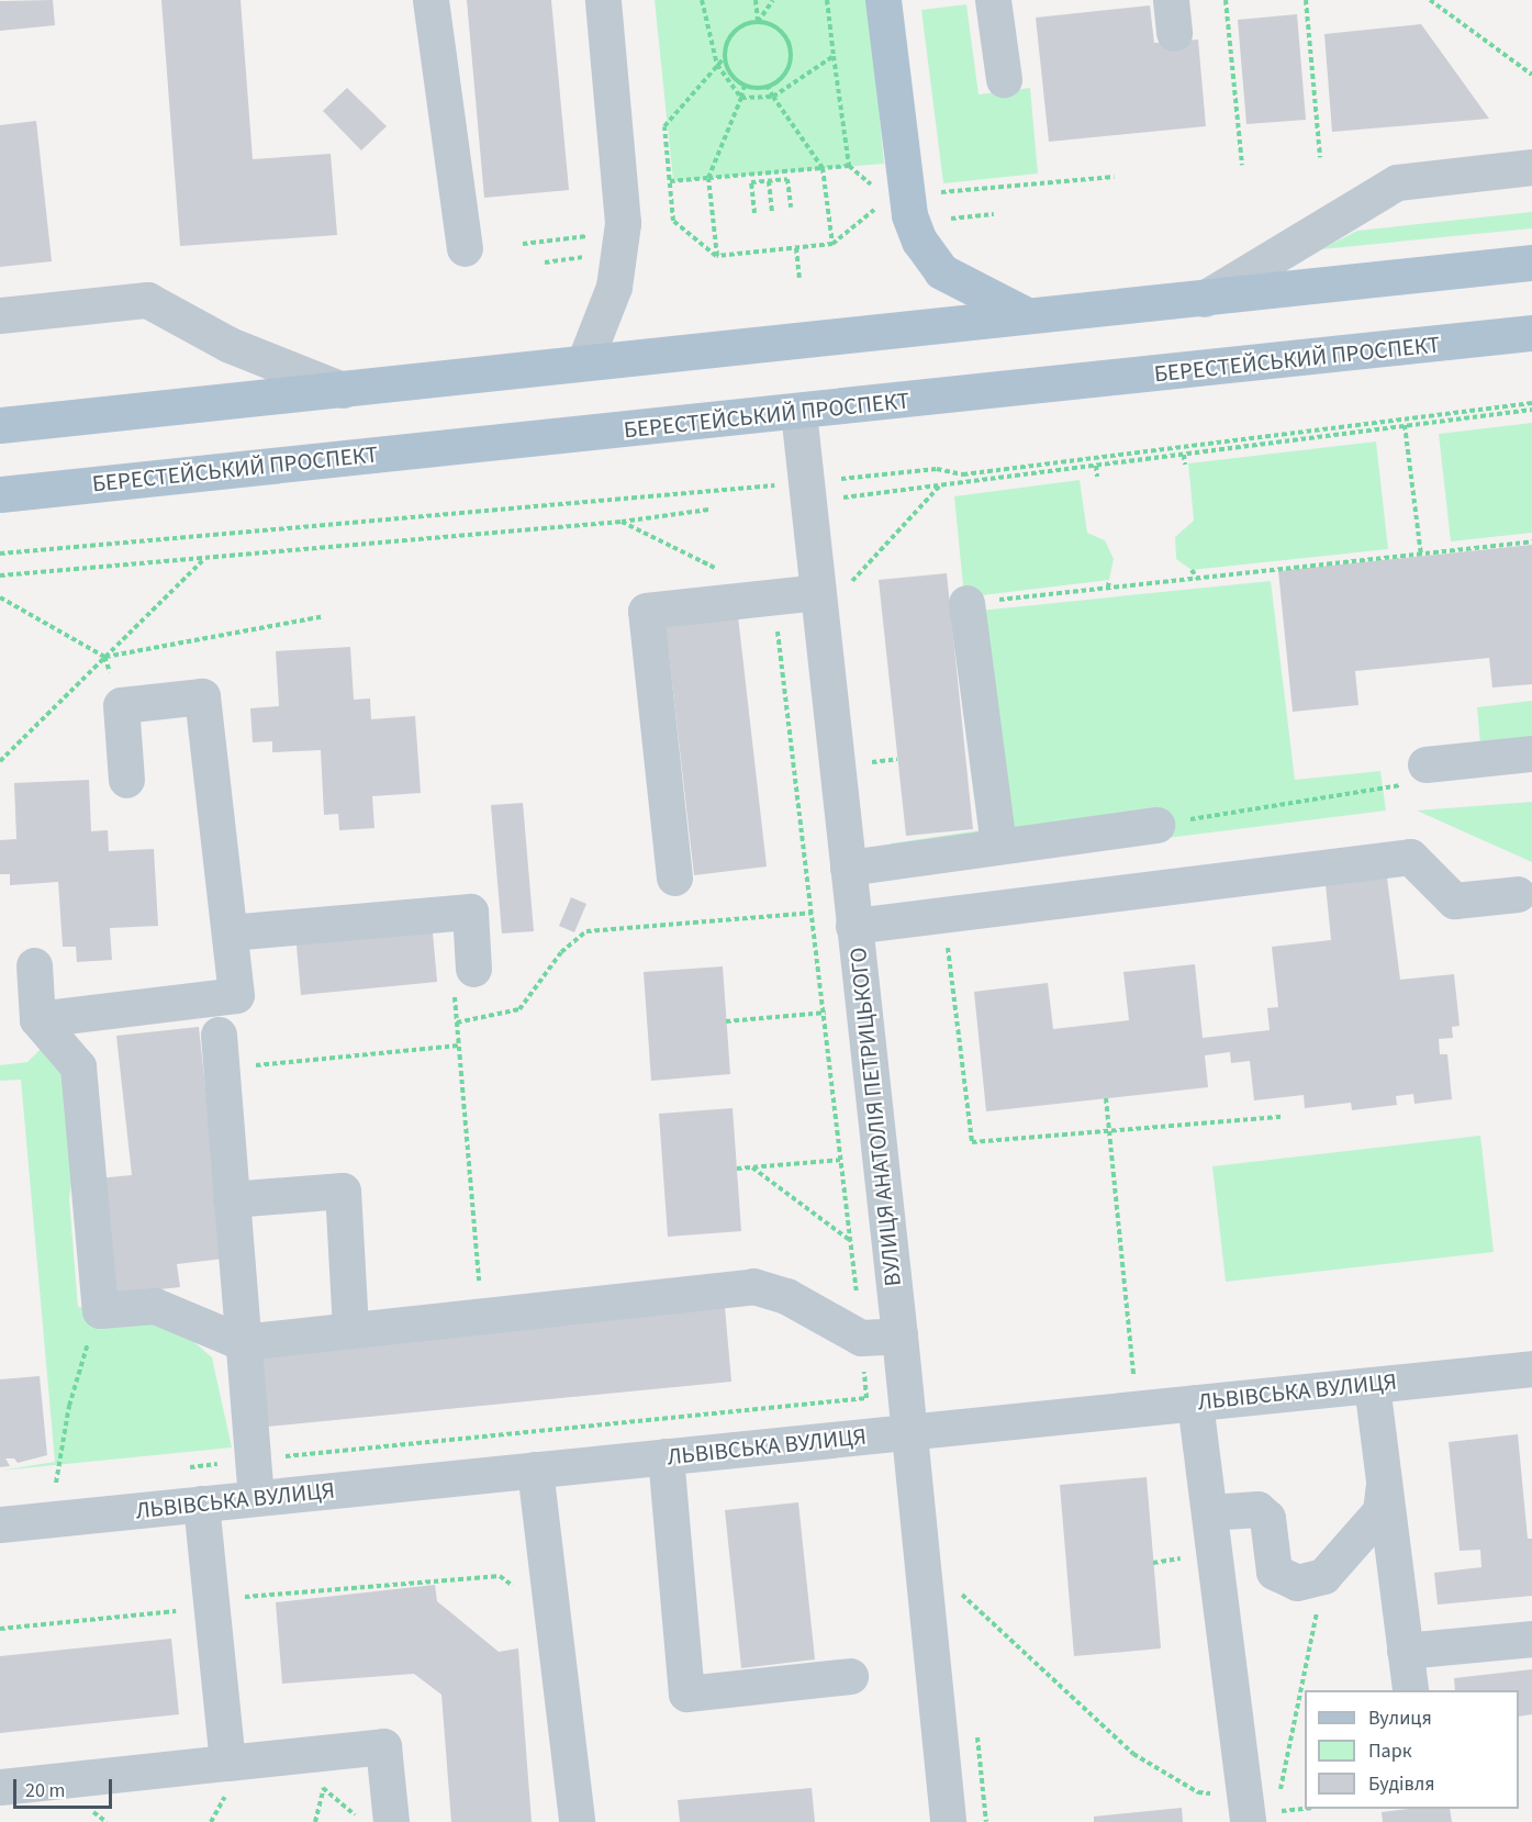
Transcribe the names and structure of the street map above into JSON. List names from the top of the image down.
{
  "streets": {
    "main road": ["БЕРЕСТЕЙСЬКИЙ ПРОСПЕКТ"],
    "street": ["ВУЛИЦЯ АНАТОЛІЯ ПЕТРИЦЬКОГО", "ЛЬВІВСЬКА ВУЛИЦЯ"]
  },
  "crossings": [
    ["БЕРЕСТЕЙСЬКИЙ ПРОСПЕКТ", "ВУЛИЦЯ АНАТОЛІЯ ПЕТРИЦЬКОГО"],
    ["ВУЛИЦЯ АНАТОЛІЯ ПЕТРИЦЬКОГО", "ЛЬВІВСЬКА ВУЛИЦЯ"]
  ],
  "legend": ["Вулиця", "Парк", "Будівля"],
  "scale_bar": "20 m"
}
